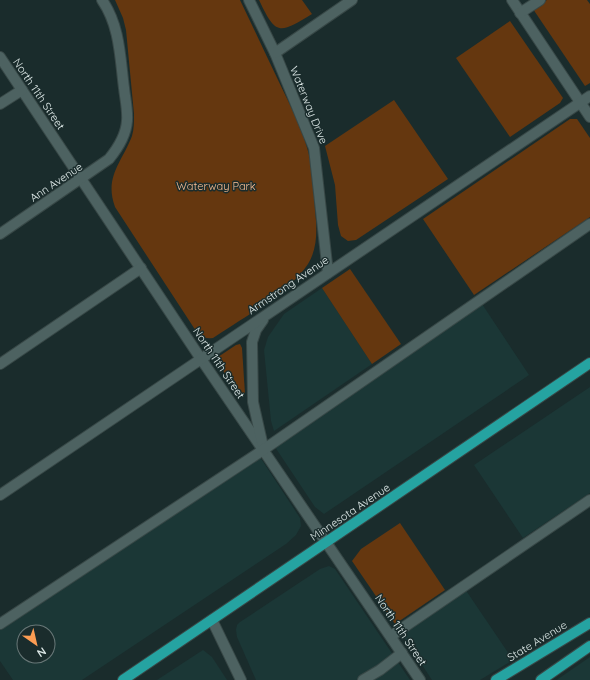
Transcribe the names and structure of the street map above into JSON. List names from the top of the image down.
{
  "streets": {
    "main road": ["Minnesota Avenue", "State Avenue"],
    "street": [
      "North 11th Street",
      "Waterway Drive",
      "Ann Avenue",
      "Armstrong Avenue"
    ]
  },
  "crossings": [
    ["North 11th Street", "Ann Avenue"],
    ["North 11th Street", "Armstrong Avenue"],
    ["North 11th Street", "Minnesota Avenue"],
    ["Waterway Drive", "Armstrong Avenue"]
  ],
  "parks": ["Waterway Park"],
  "north": "bottom right"
}
